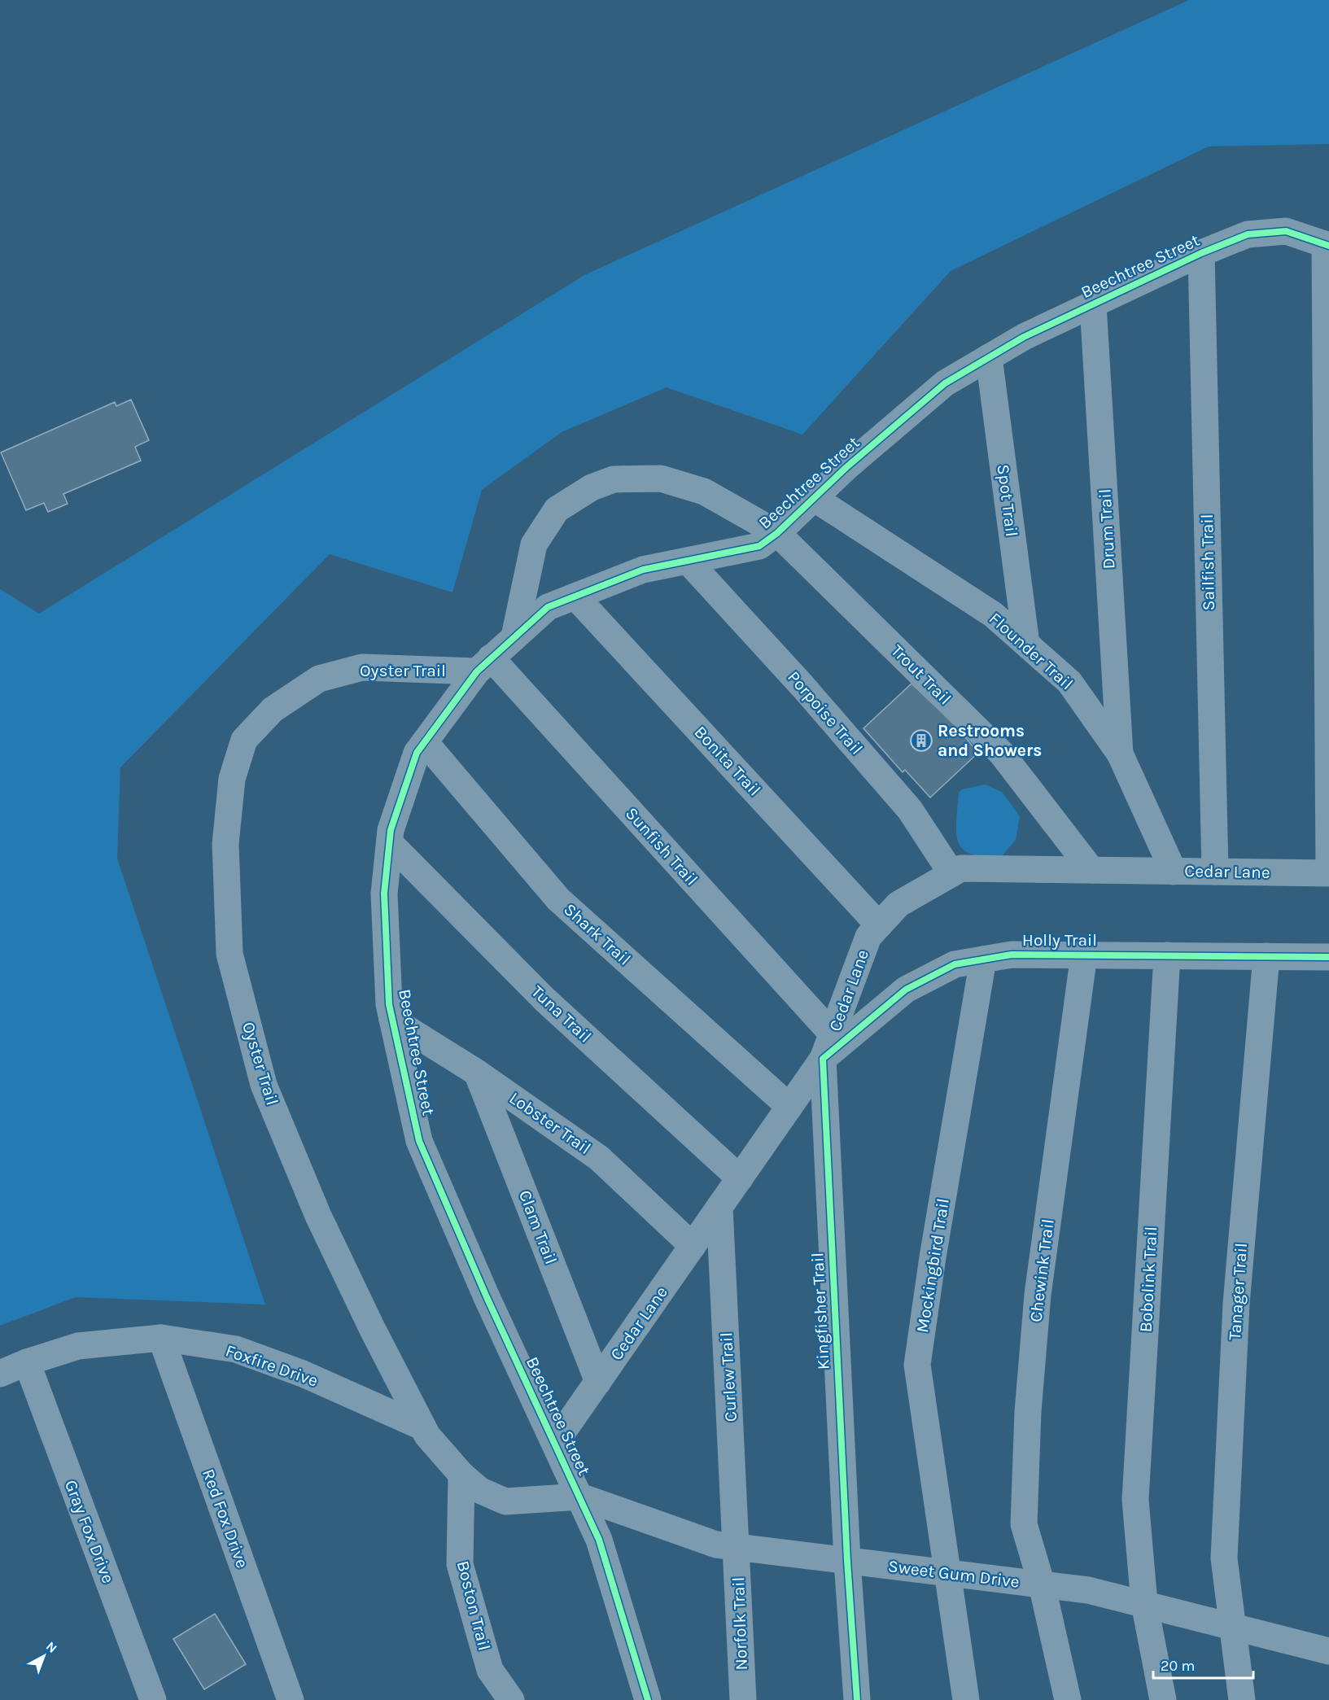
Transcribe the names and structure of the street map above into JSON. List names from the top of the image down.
{
  "streets": {
    "street": [
      "Beechtree Street",
      "Spot Trail",
      "Drum Trail",
      "Sailfish Trail",
      "Flounder Trail",
      "Oyster Trail",
      "Trout Trail",
      "Porpoise Trail",
      "Bonita Trail",
      "Sunfish Trail",
      "Cedar Lane",
      "Shark Trail",
      "Holly Trail",
      "Tuna Trail",
      "Lobster Trail",
      "Clam Trail",
      "Mockingbird Trail",
      "Chewink Trail",
      "Bobolink Trail",
      "Tanager Trail",
      "Kingfisher Trail",
      "Foxfire Drive",
      "Curlew Trail",
      "Red Fox Drive",
      "Gray Fox Drive",
      "Sweet Gum Drive",
      "Boston Trail",
      "Norfolk Trail"
    ]
  },
  "crossings": [
    ["Beechtree Street", "Spot Trail"],
    ["Beechtree Street", "Drum Trail"],
    ["Beechtree Street", "Sailfish Trail"],
    ["Beechtree Street", "Flounder Trail"],
    ["Beechtree Street", "Oyster Trail"],
    ["Beechtree Street", "Trout Trail"],
    ["Beechtree Street", "Porpoise Trail"],
    ["Beechtree Street", "Bonita Trail"],
    ["Beechtree Street", "Sunfish Trail"],
    ["Beechtree Street", "Cedar Lane"],
    ["Beechtree Street", "Shark Trail"],
    ["Beechtree Street", "Tuna Trail"],
    ["Beechtree Street", "Lobster Trail"],
    ["Beechtree Street", "Sweet Gum Drive"],
    ["Spot Trail", "Flounder Trail"],
    ["Drum Trail", "Flounder Trail"],
    ["Sailfish Trail", "Cedar Lane"],
    ["Flounder Trail", "Cedar Lane"],
    ["Oyster Trail", "Sunfish Trail"],
    ["Oyster Trail", "Foxfire Drive"],
    ["Oyster Trail", "Sweet Gum Drive"],
    ["Oyster Trail", "Boston Trail"],
    ["Trout Trail", "Cedar Lane"],
    ["Porpoise Trail", "Cedar Lane"],
    ["Bonita Trail", "Cedar Lane"],
    ["Sunfish Trail", "Cedar Lane"],
    ["Cedar Lane", "Shark Trail"],
    ["Cedar Lane", "Holly Trail"],
    ["Cedar Lane", "Tuna Trail"],
    ["Cedar Lane", "Lobster Trail"],
    ["Cedar Lane", "Clam Trail"],
    ["Cedar Lane", "Kingfisher Trail"],
    ["Cedar Lane", "Curlew Trail"],
    ["Holly Trail", "Mockingbird Trail"],
    ["Holly Trail", "Chewink Trail"],
    ["Holly Trail", "Bobolink Trail"],
    ["Holly Trail", "Tanager Trail"],
    ["Holly Trail", "Kingfisher Trail"],
    ["Lobster Trail", "Clam Trail"],
    ["Mockingbird Trail", "Sweet Gum Drive"],
    ["Chewink Trail", "Sweet Gum Drive"],
    ["Bobolink Trail", "Sweet Gum Drive"],
    ["Tanager Trail", "Sweet Gum Drive"],
    ["Kingfisher Trail", "Sweet Gum Drive"],
    ["Foxfire Drive", "Red Fox Drive"],
    ["Foxfire Drive", "Gray Fox Drive"],
    ["Curlew Trail", "Sweet Gum Drive"],
    ["Curlew Trail", "Norfolk Trail"],
    ["Sweet Gum Drive", "Norfolk Trail"]
  ],
  "places": {
    "building": ["Restrooms and Showers"]
  },
  "scale_bar": "20 m",
  "north": "top right"
}
